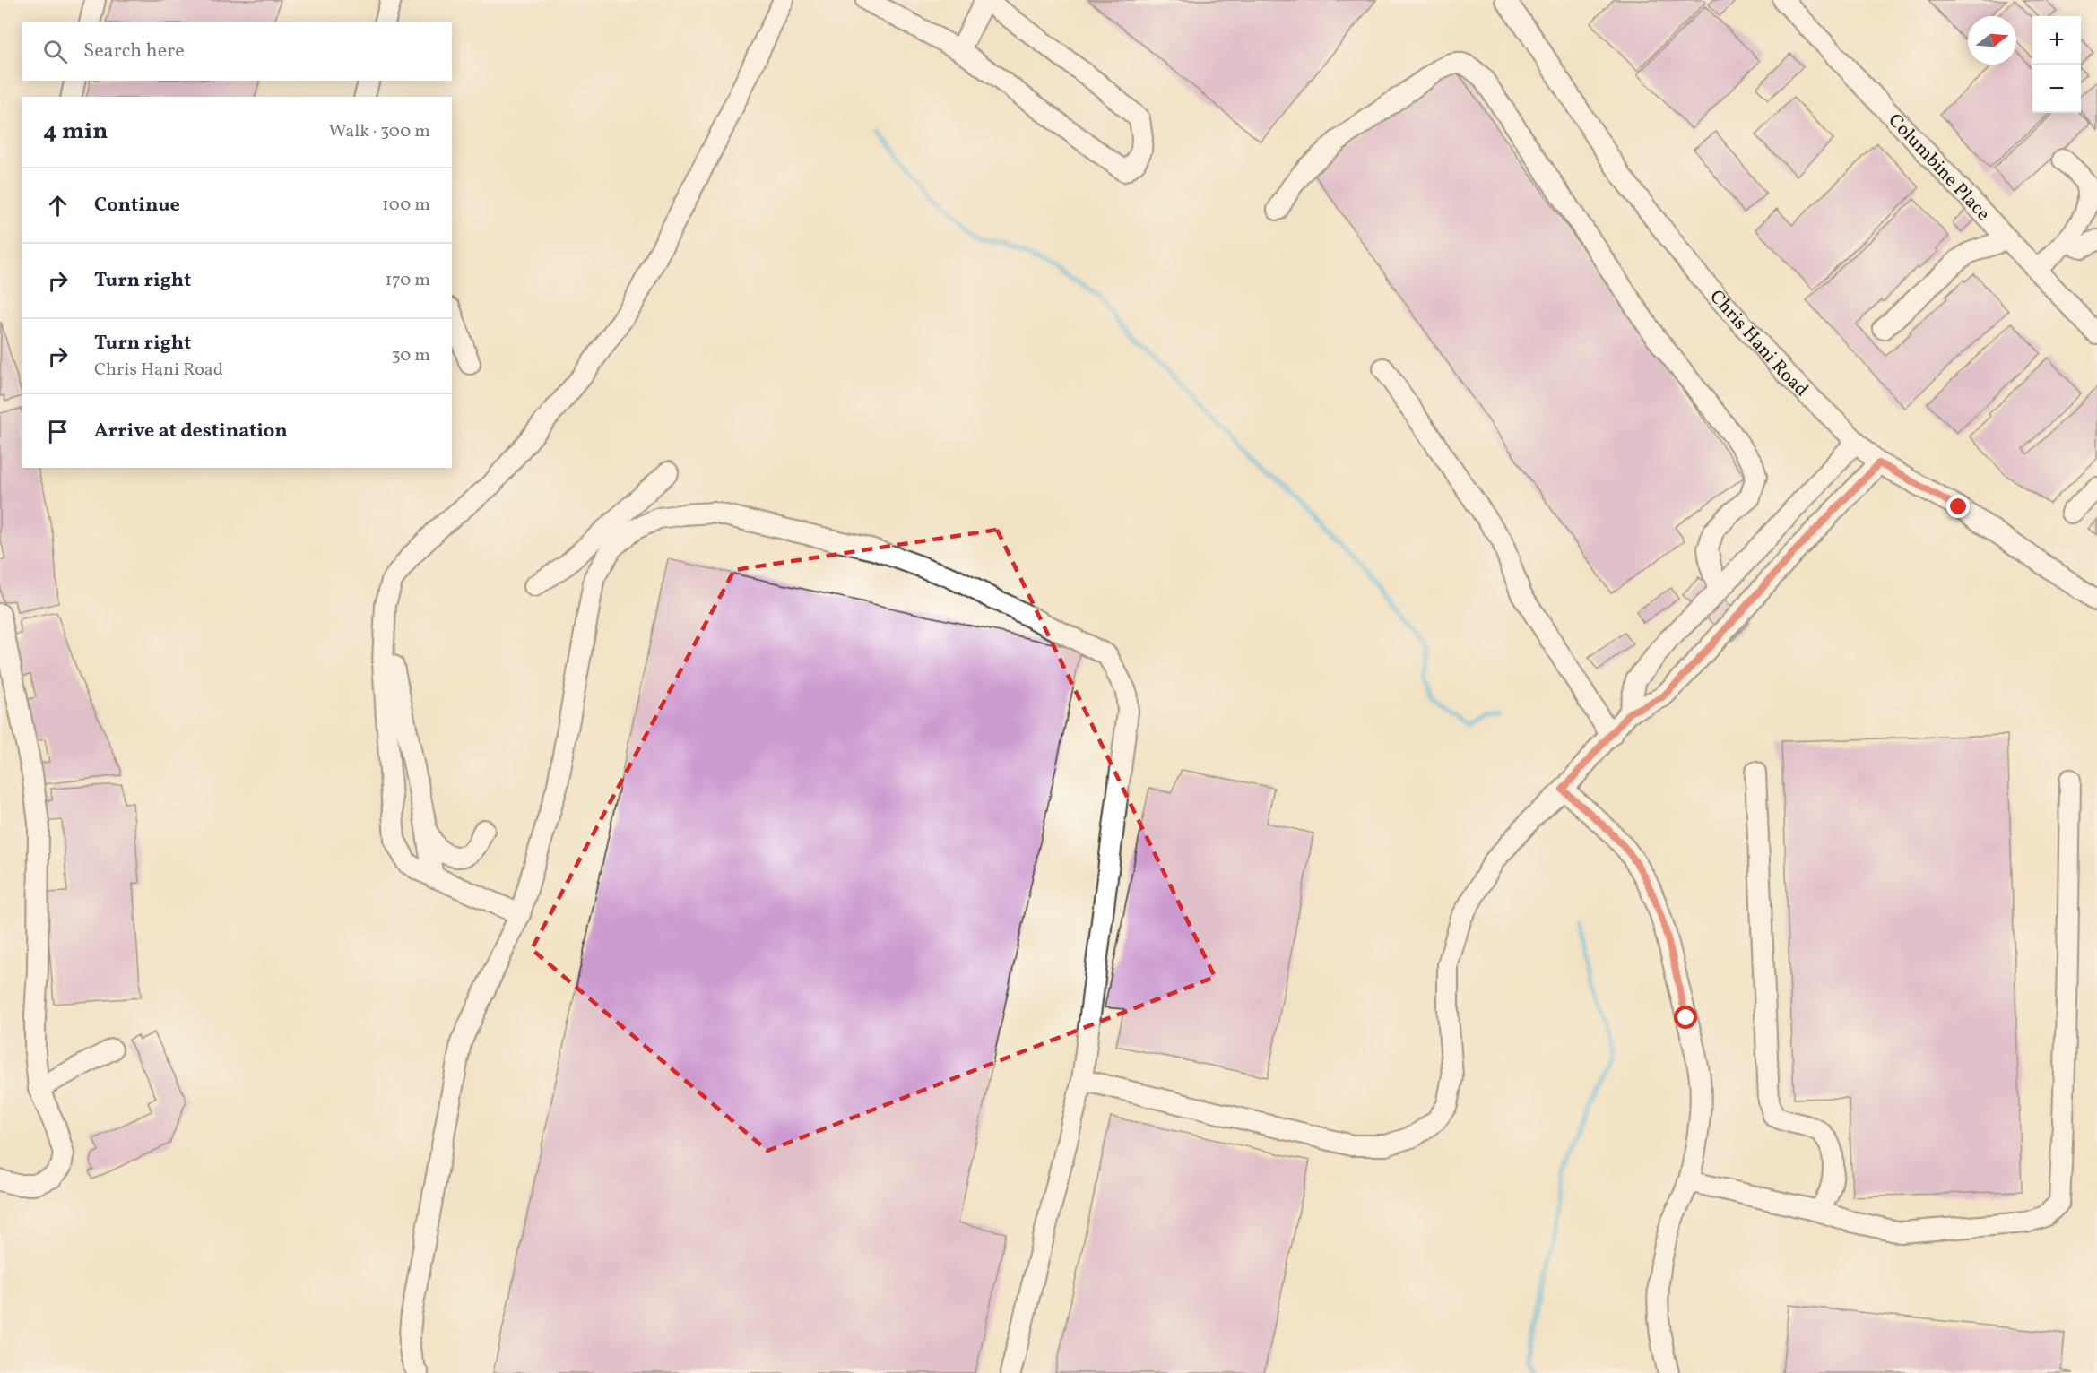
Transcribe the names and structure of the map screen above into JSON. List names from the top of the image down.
{
  "streets": {
    "street": ["Columbine Place", "Chris Hani Road"]
  },
  "north": "right",
  "page": {
    "map_buttons": ["+", "−"],
    "search": "Search here",
    "heading": ["4 min", "Walk · 300 m"],
    "list": [
      ["Continue", "100 m"],
      ["Turn right", "170 m"],
      ["Turn right", "Chris Hani Road", "30 m"],
      "Arrive at destination"
    ]
  }
}
